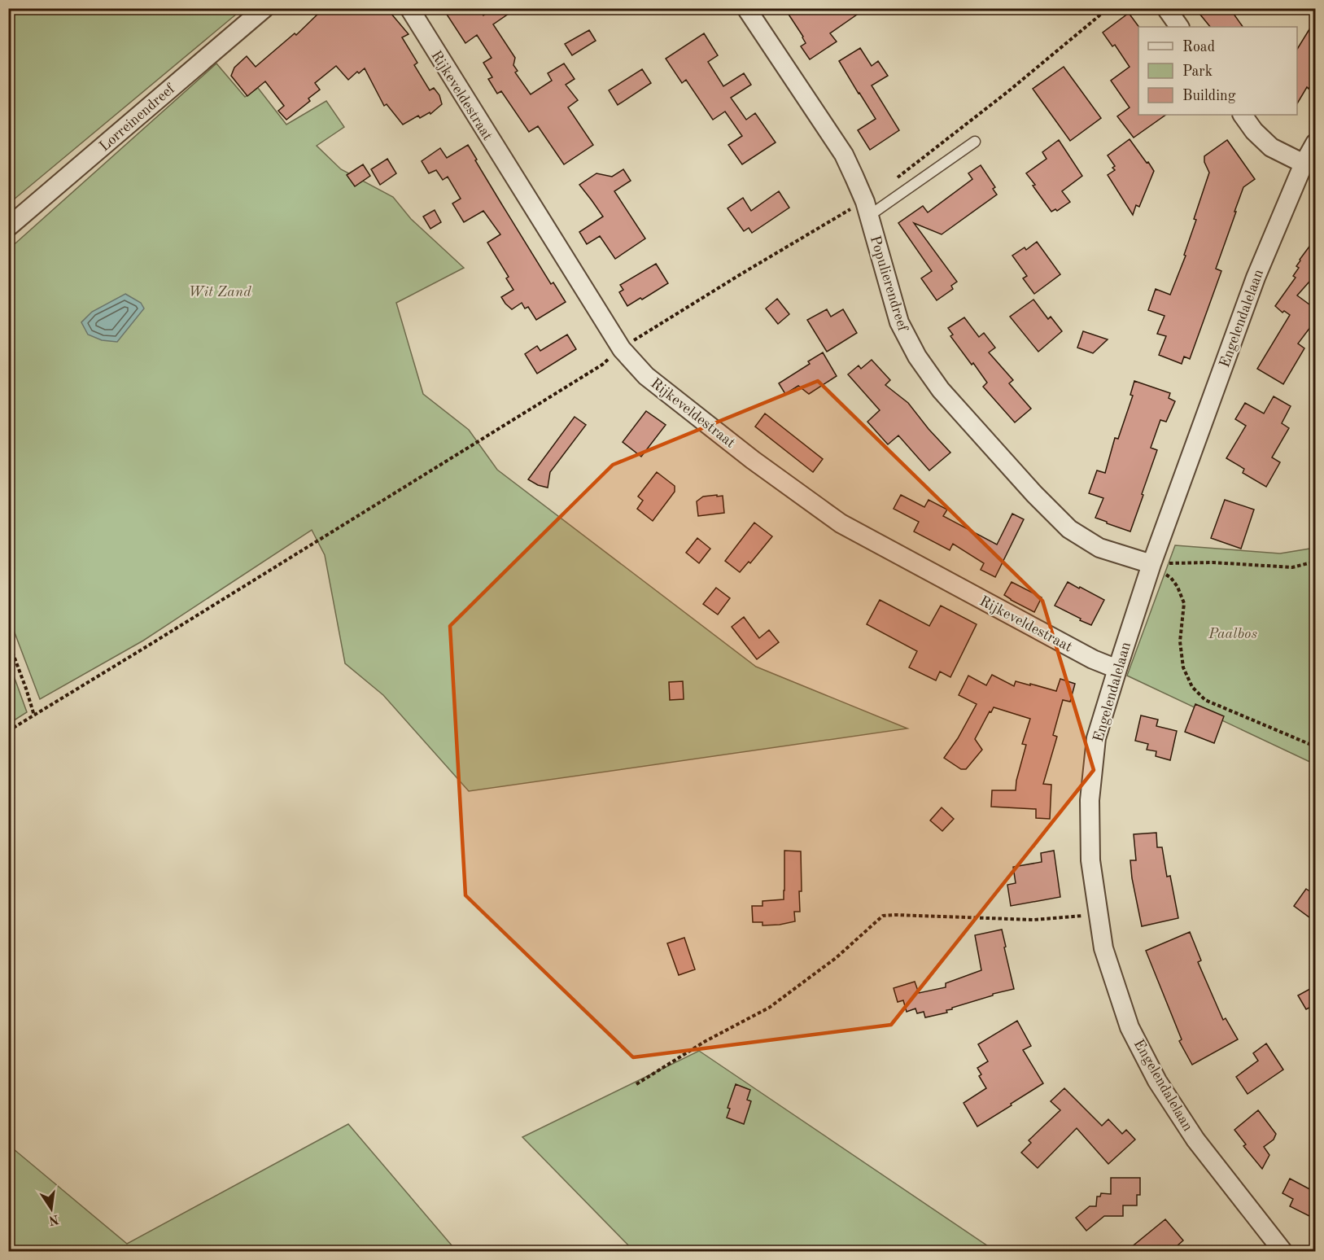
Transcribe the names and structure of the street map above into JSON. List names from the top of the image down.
{
  "streets": {
    "street": [
      "Rijkeveldestraat",
      "Lorreinendreef",
      "Populierendreef",
      "Engelendalelaan"
    ]
  },
  "crossings": [
    ["Rijkeveldestraat", "Engelendalelaan"],
    ["Populierendreef", "Engelendalelaan"]
  ],
  "parks": ["Wit Zand", "Paalbos"],
  "legend": ["Road", "Park", "Building"],
  "north": "bottom"
}
